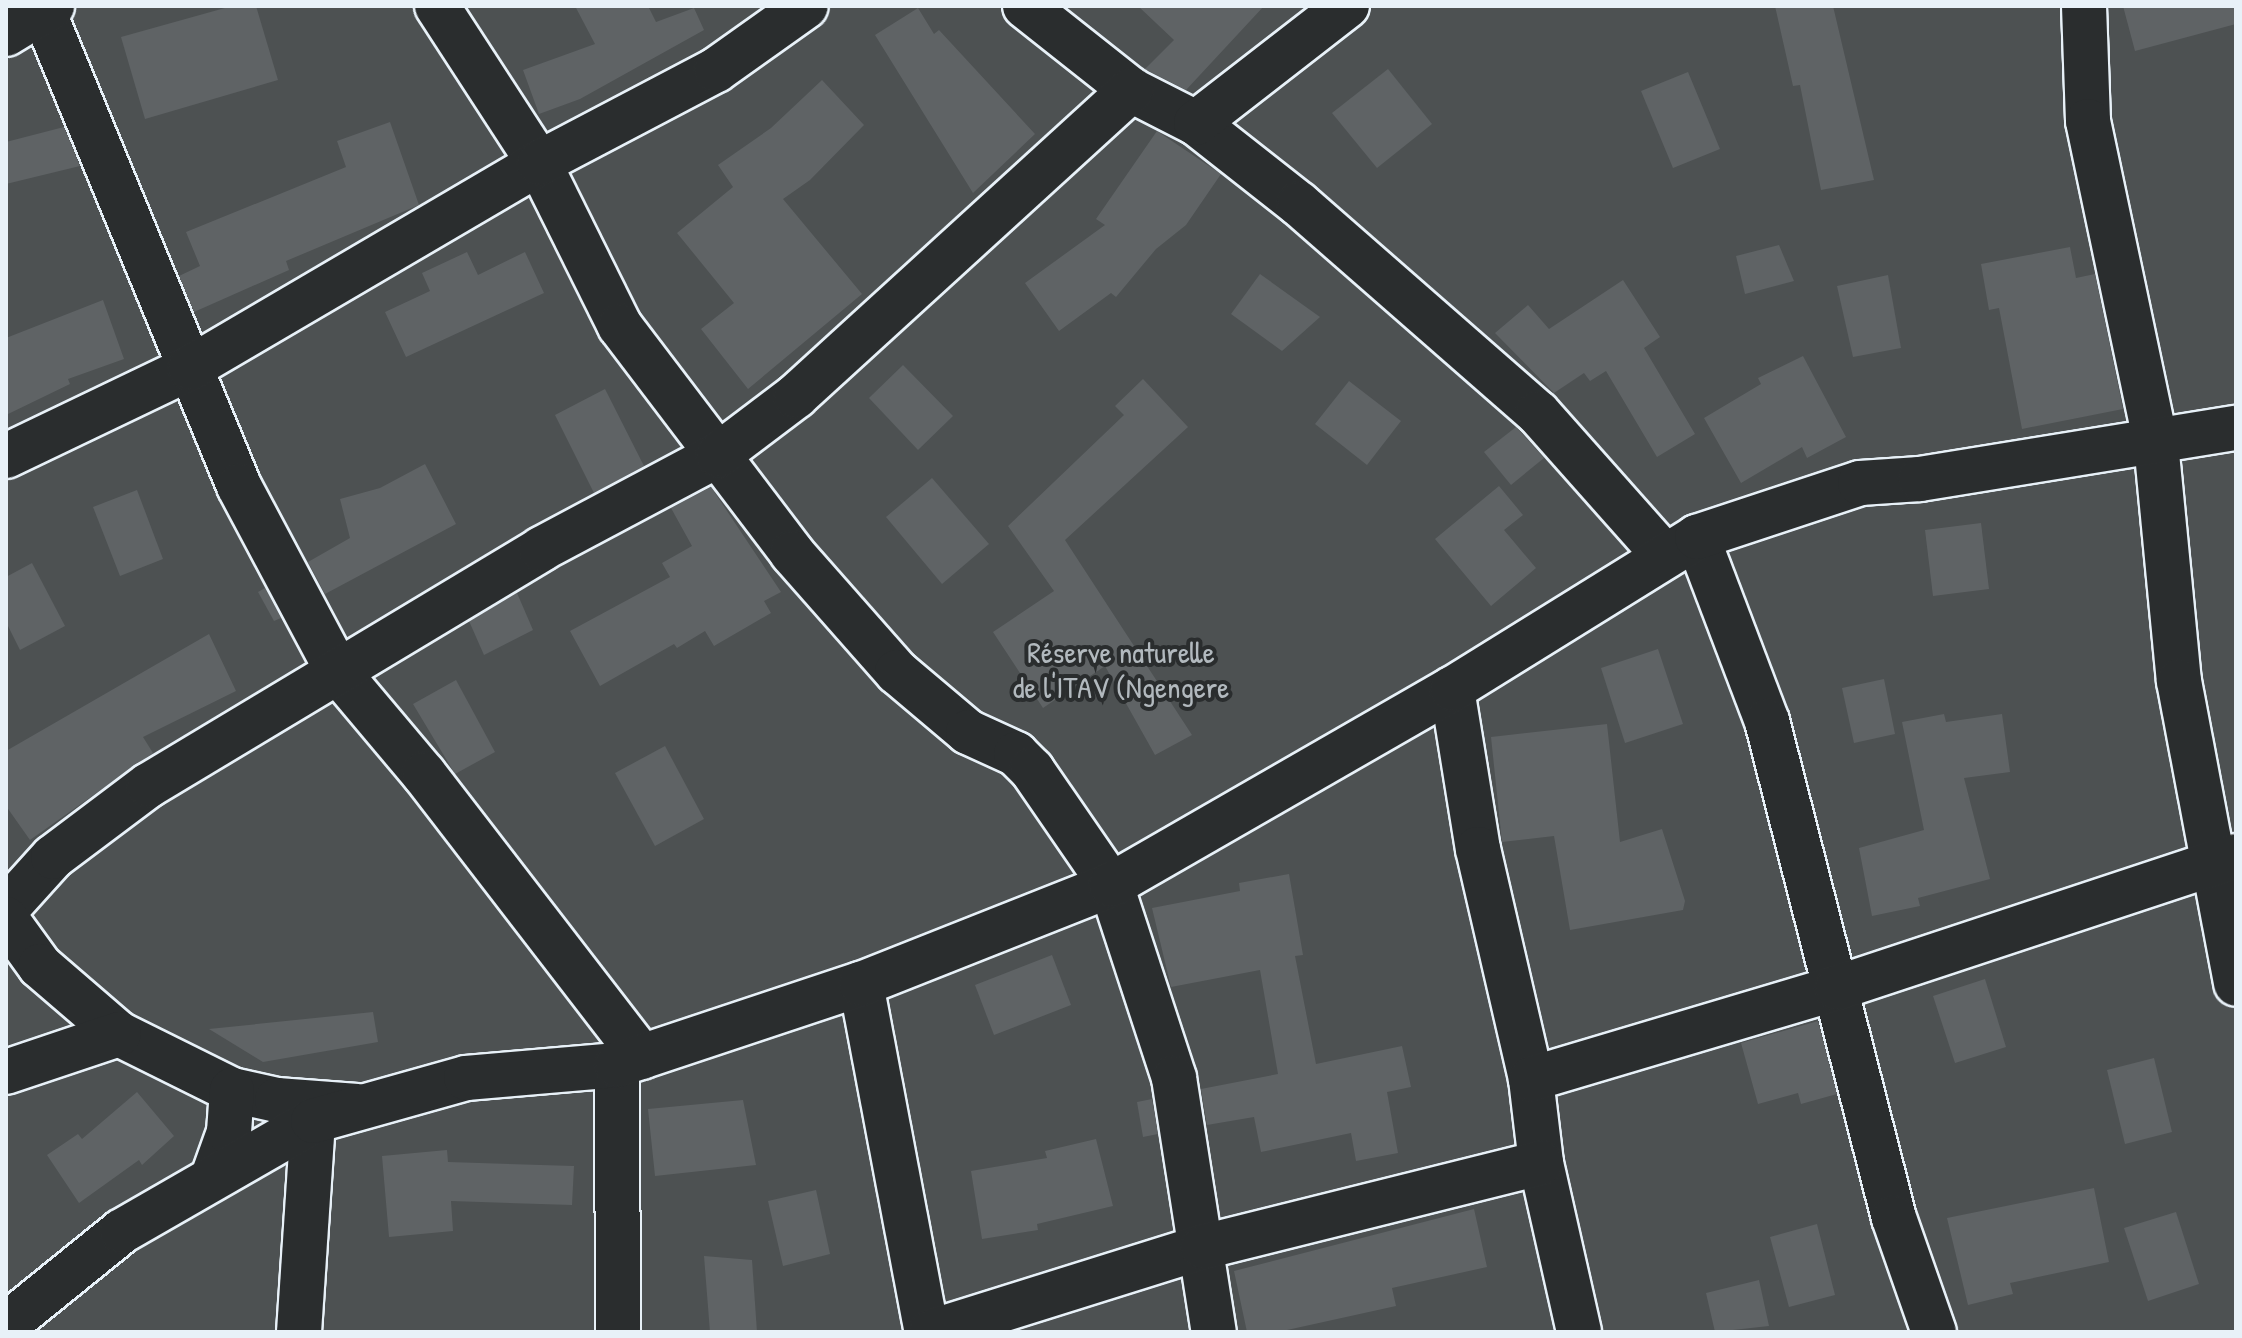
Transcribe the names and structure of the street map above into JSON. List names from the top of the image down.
{
  "parks": ["Réserve naturelle de l'ITAV (Ngengere"]
}
